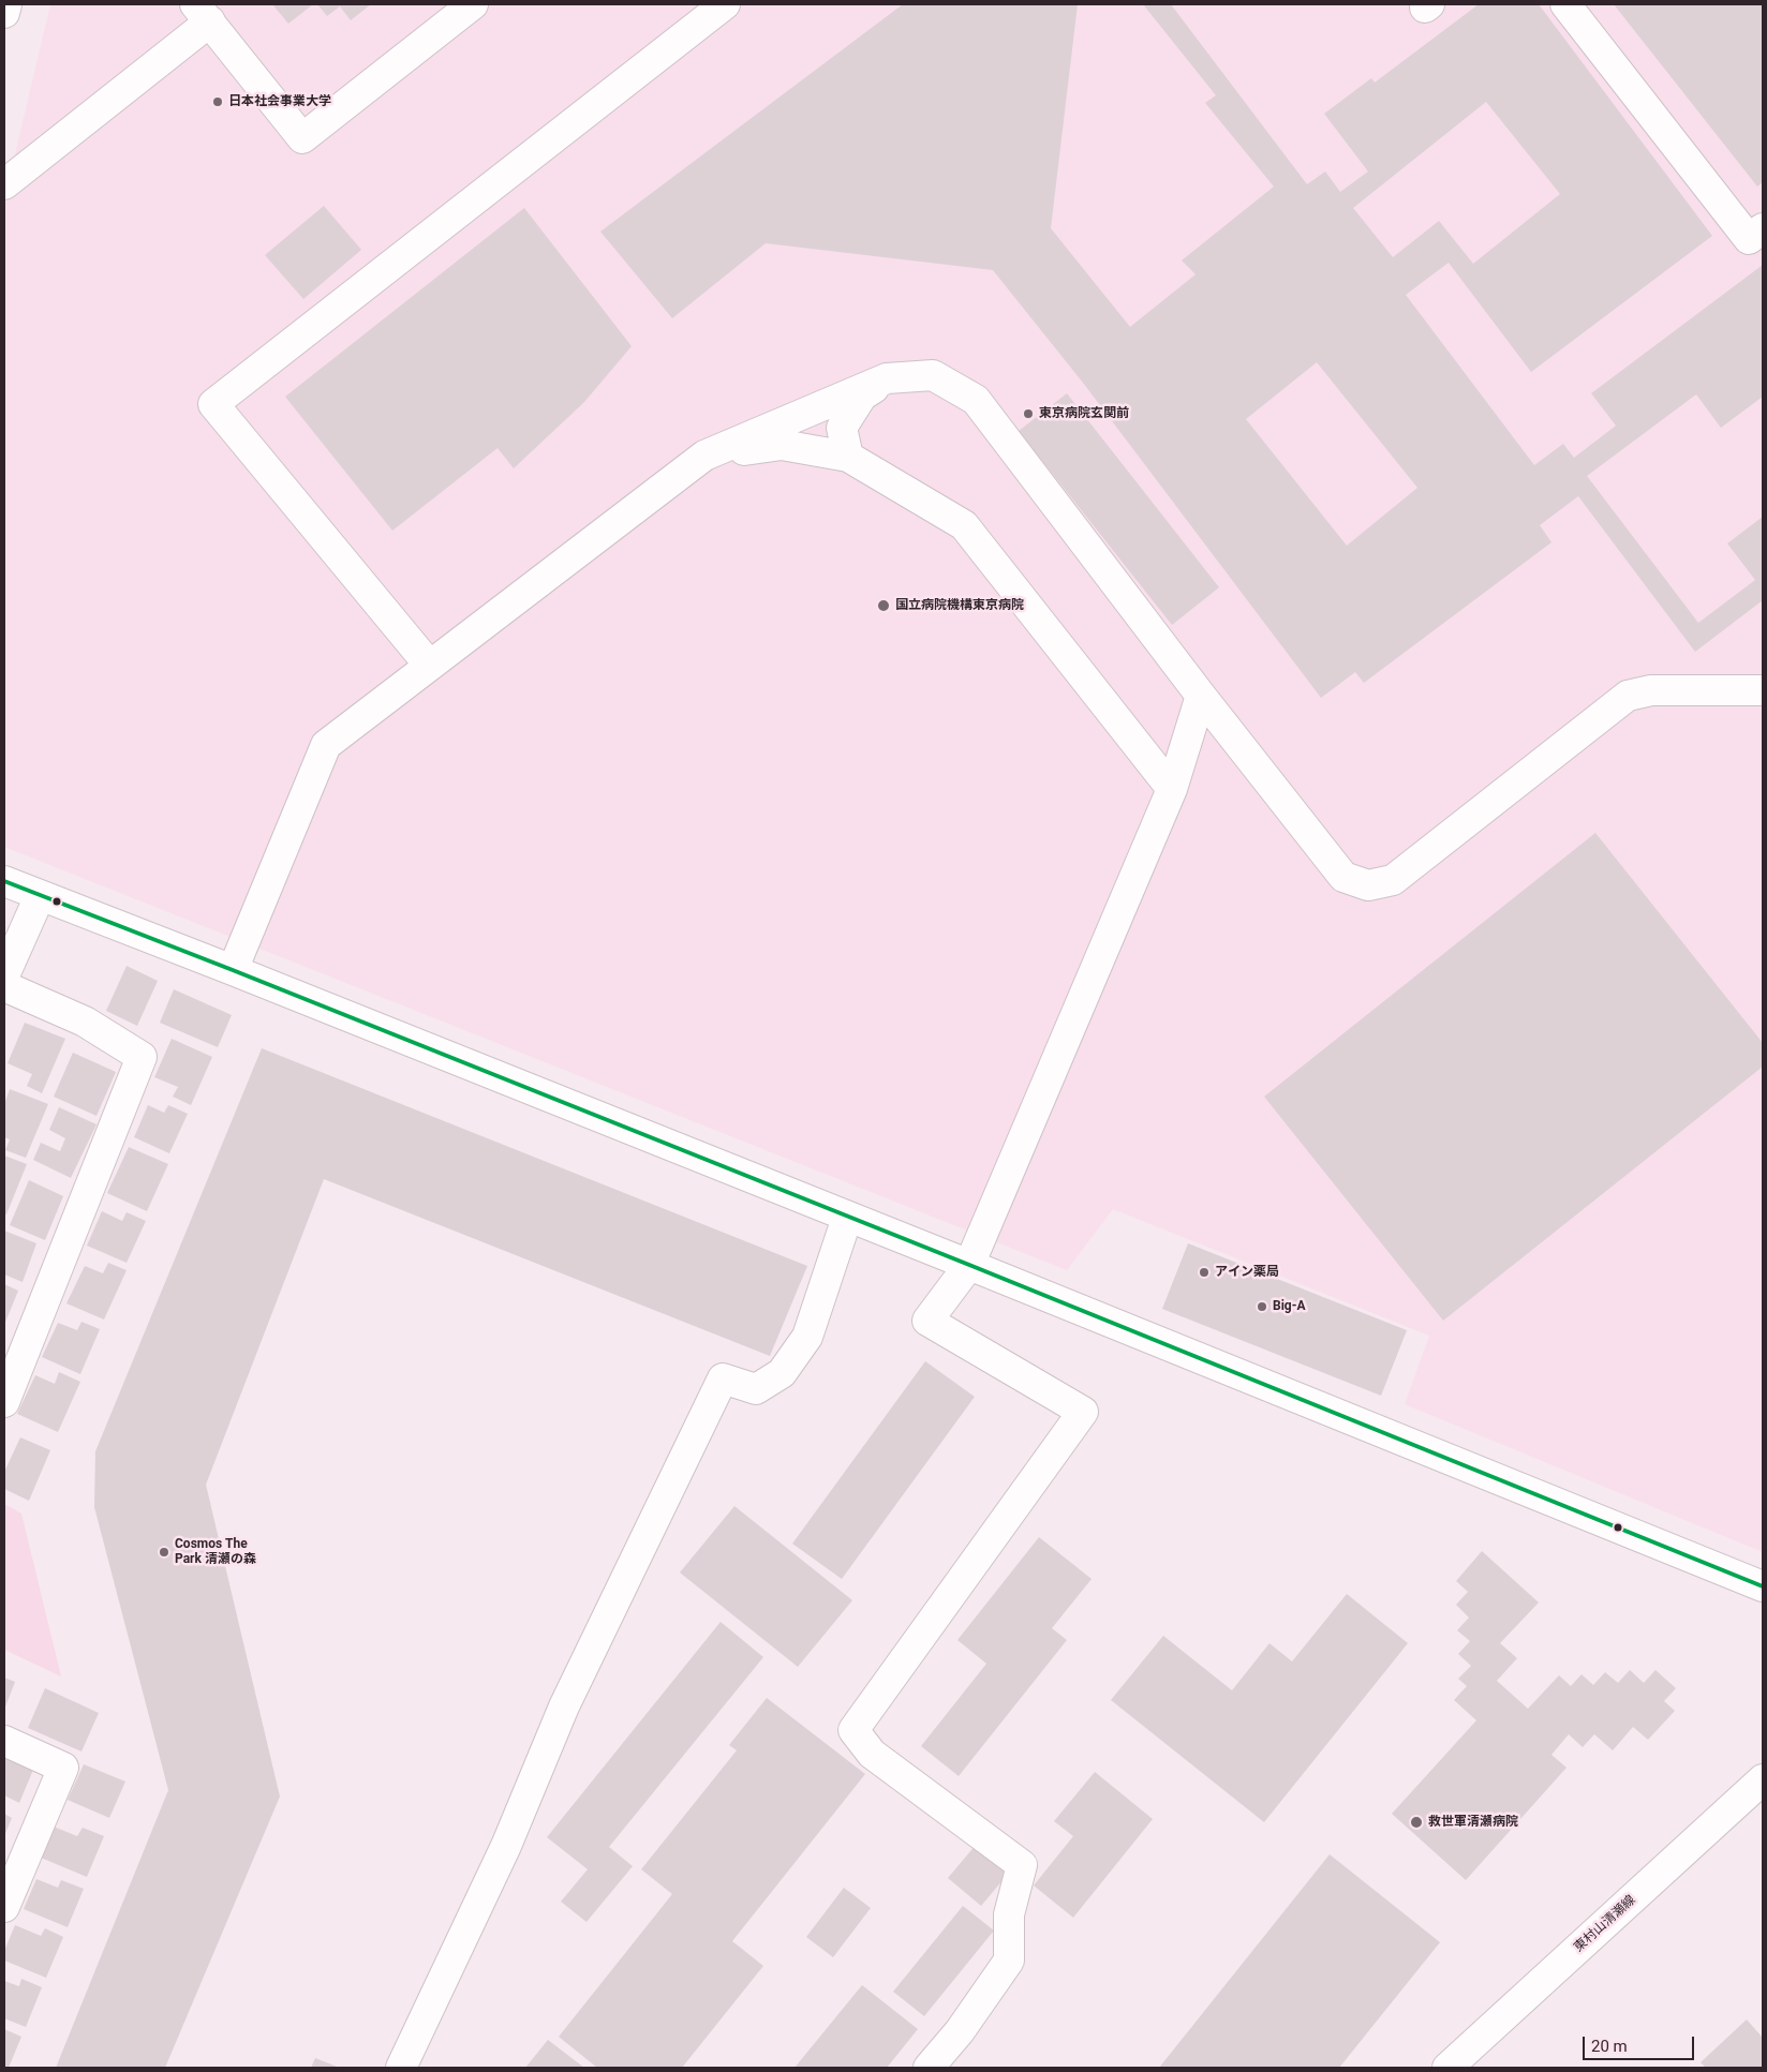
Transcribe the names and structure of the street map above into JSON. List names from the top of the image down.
{
  "streets": {
    "street": ["東村山清瀬線"]
  },
  "places": [
    "日本社会事業大学",
    "東京病院玄関前",
    "国立病院機構東京病院",
    "アイン薬局",
    "Big-A",
    "Cosmos The Park 清瀬の森",
    "救世軍清瀬病院"
  ],
  "lines": ["transit line 20"],
  "scale_bar": "20 m"
}
